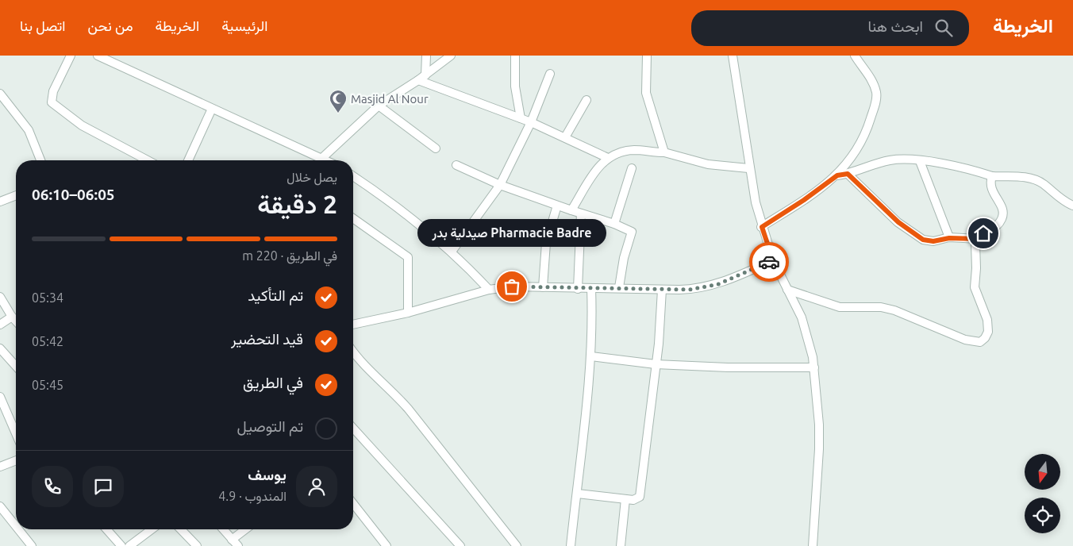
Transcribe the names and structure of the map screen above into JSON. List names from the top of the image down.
{
  "places": {
    "mosque": ["Masjid Al Nour"],
    "other": ["Pharmacie Badre صيدلية بدر"]
  },
  "north": "bottom",
  "page": {
    "header": "الخريطة",
    "search": "ابحث هنا",
    "nav": [
      "الرئيسية",
      "الخريطة",
      "من نحن",
      "اتصل بنا"
    ],
    "heading": ["2 دقيقة", "يصل خلال", "06:05–06:10"],
    "panel": ["يوسف", "المندوب · 4.9"],
    "bubble": "Pharmacie Badre صيدلية بدر",
    "bar": "في الطريق · 220 m",
    "list": [
      ["تم التأكيد", "05:34"],
      ["قيد التحضير", "05:42"],
      ["في الطريق", "05:45"],
      "تم التوصيل"
    ]
  }
}
